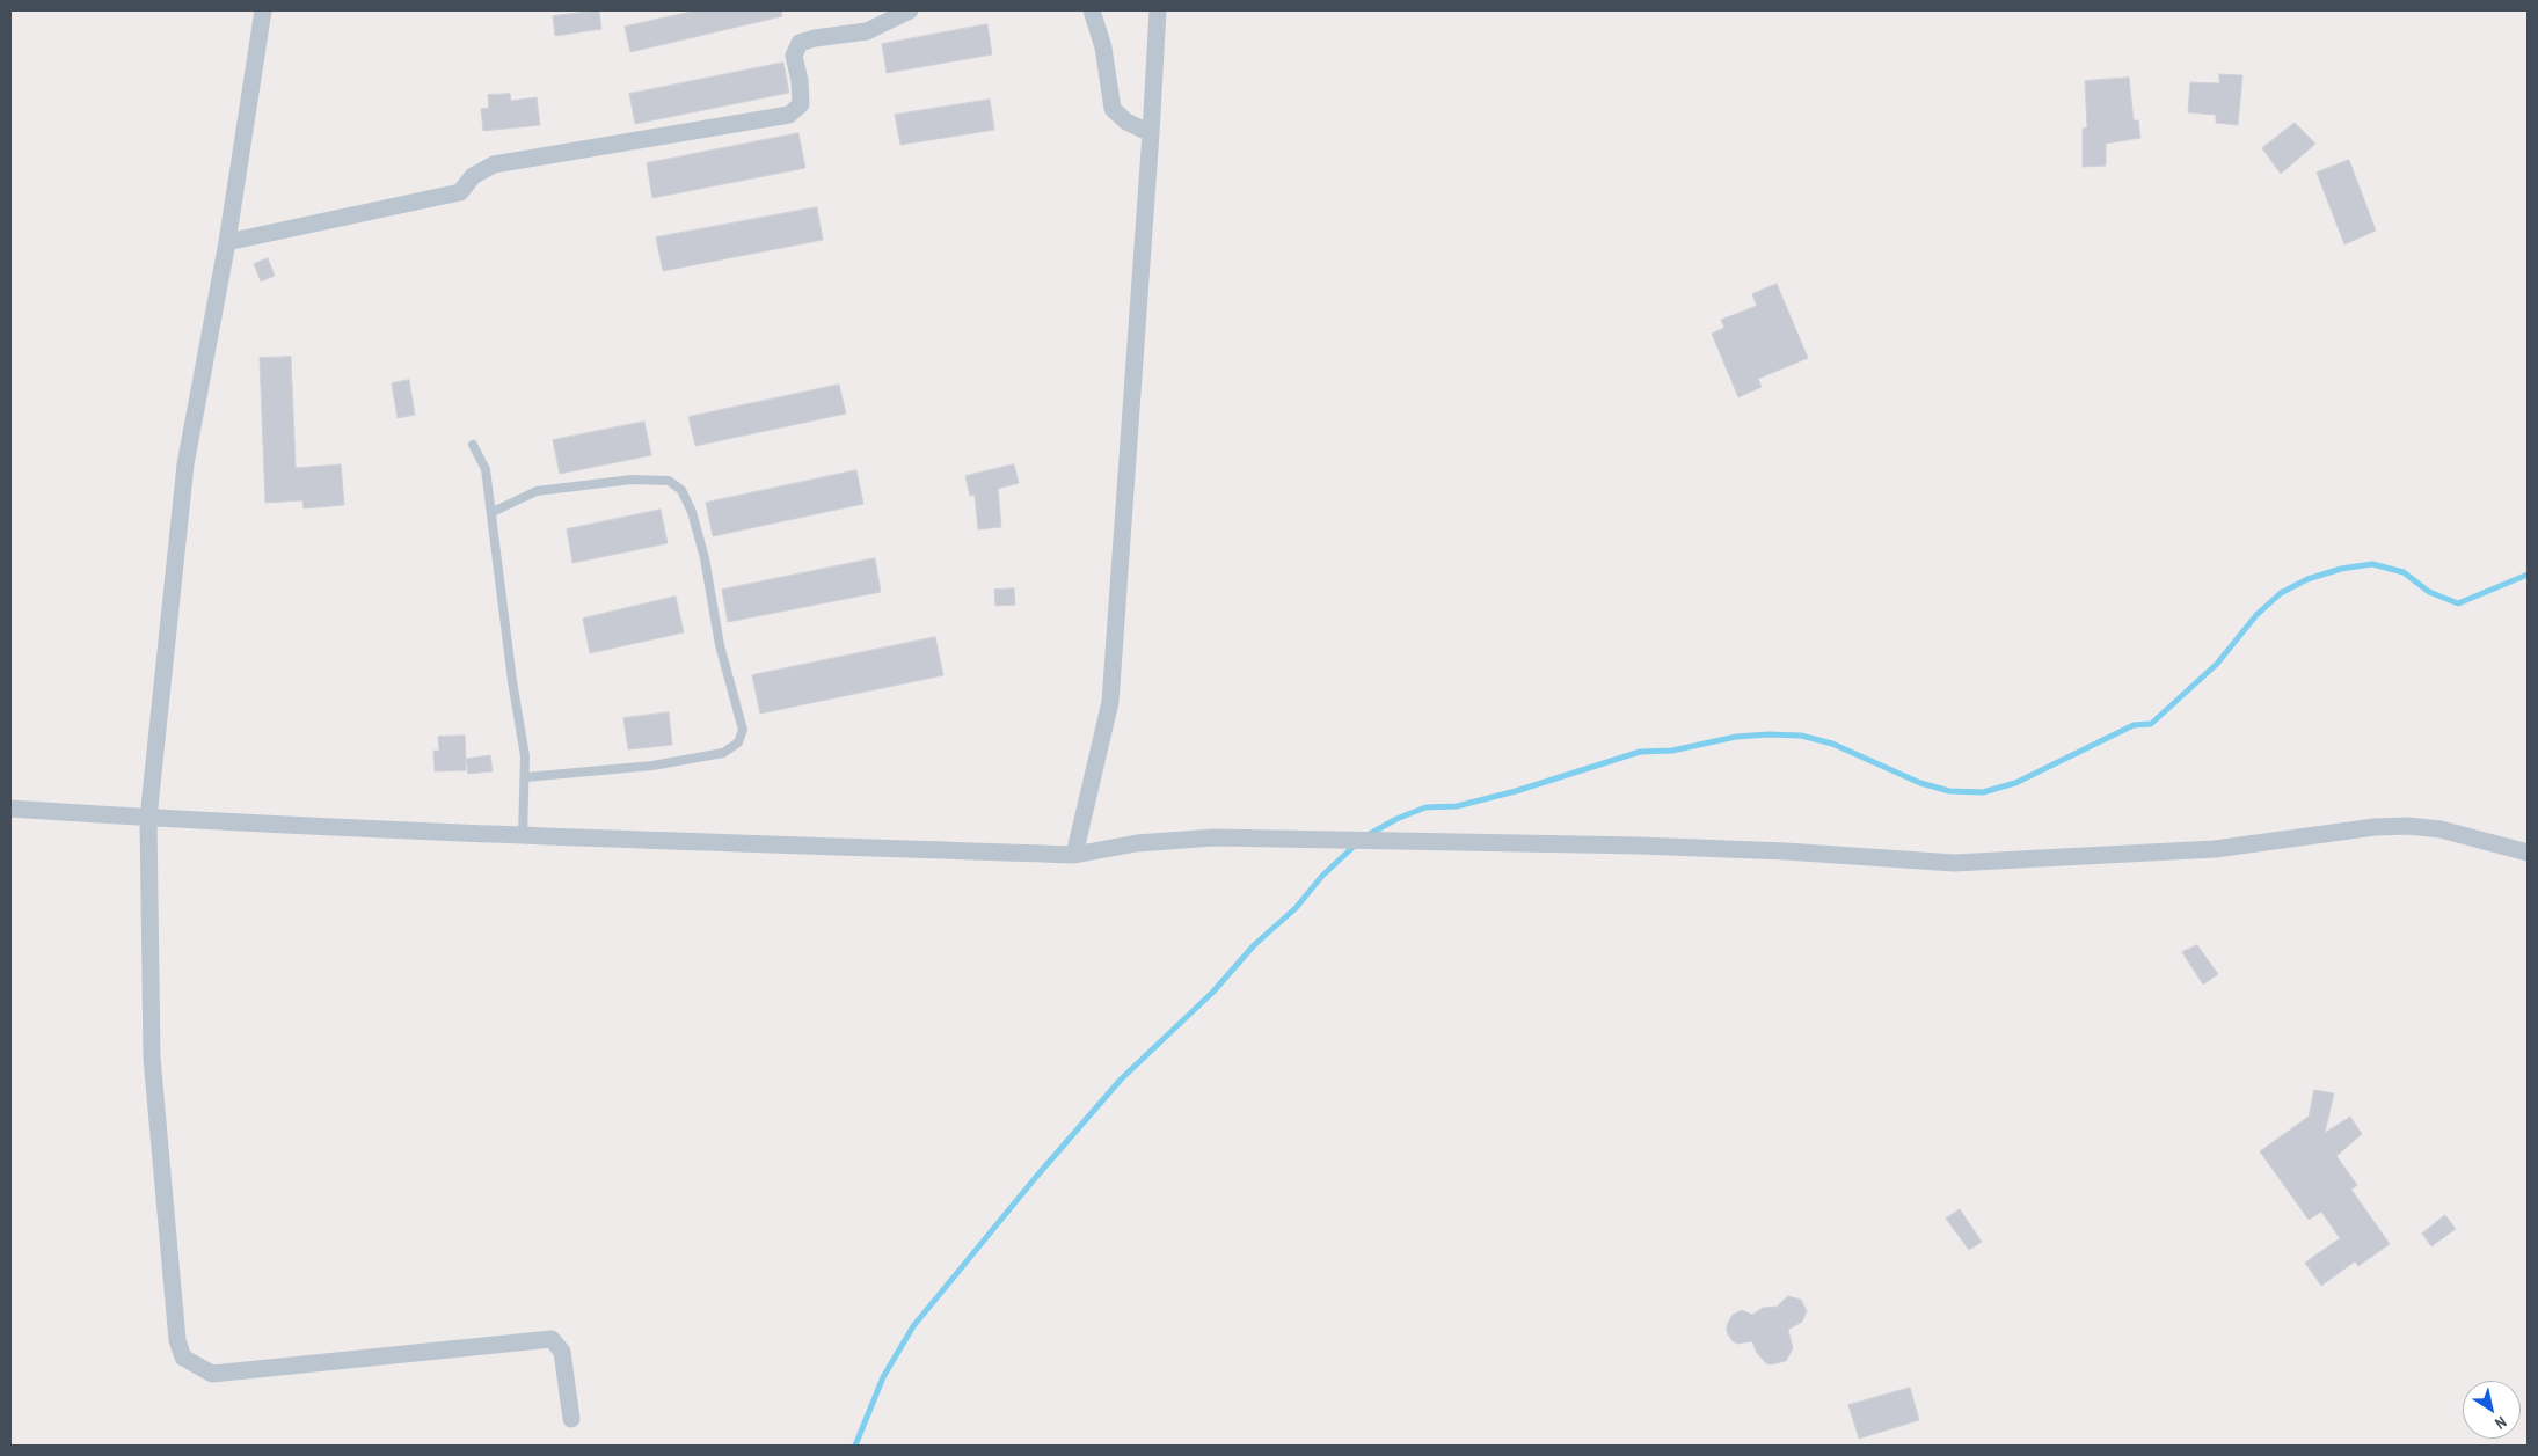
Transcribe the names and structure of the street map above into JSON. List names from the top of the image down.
{
  "north": "bottom right"
}
